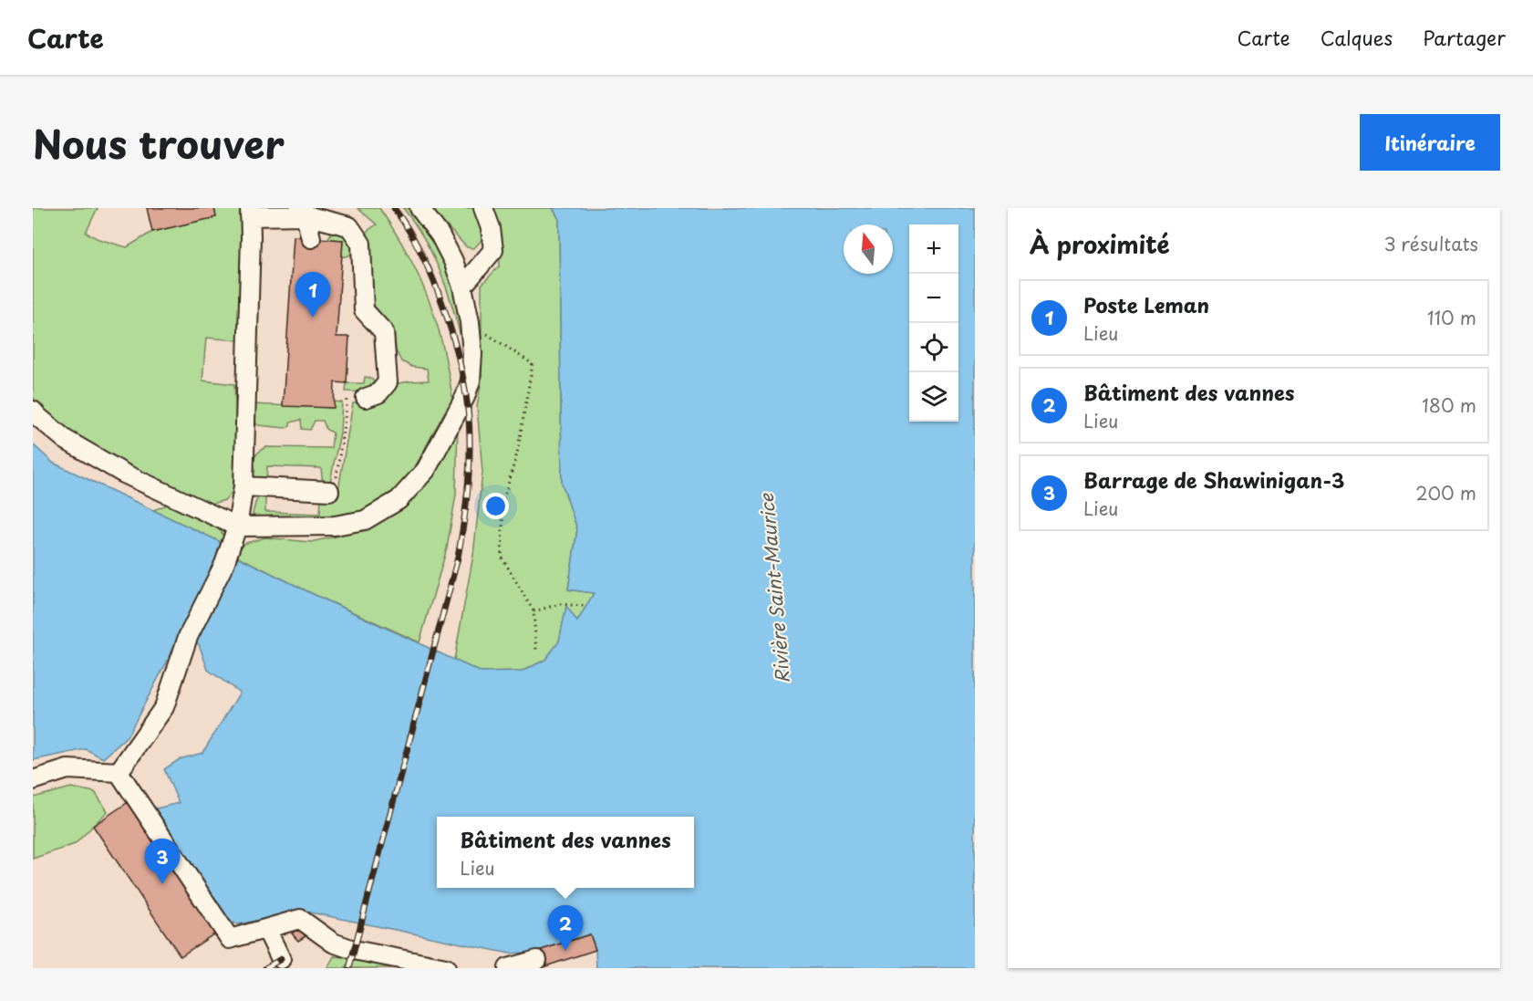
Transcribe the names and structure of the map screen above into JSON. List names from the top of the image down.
{
  "water": ["Rivière Saint-Maurice"],
  "north": "top",
  "page": {
    "header": "Carte",
    "nav": ["Carte", "Calques", "Partager"],
    "title": "Nous trouver",
    "buttons": "Itinéraire",
    "heading": ["À proximité", "3 résultats"],
    "map_buttons": ["+", "−"],
    "pins": ["1", "3", "2"],
    "list": [
      {
        "mark": "1",
        "name": "Poste Leman",
        "note": "Lieu",
        "value": "110 m"
      },
      {
        "mark": "2",
        "name": "Bâtiment des vannes",
        "note": "Lieu",
        "value": "180 m"
      },
      {
        "mark": "3",
        "name": "Barrage de Shawinigan-3",
        "note": "Lieu",
        "value": "200 m"
      }
    ],
    "popup": ["Bâtiment des vannes", "Lieu"]
  }
}
